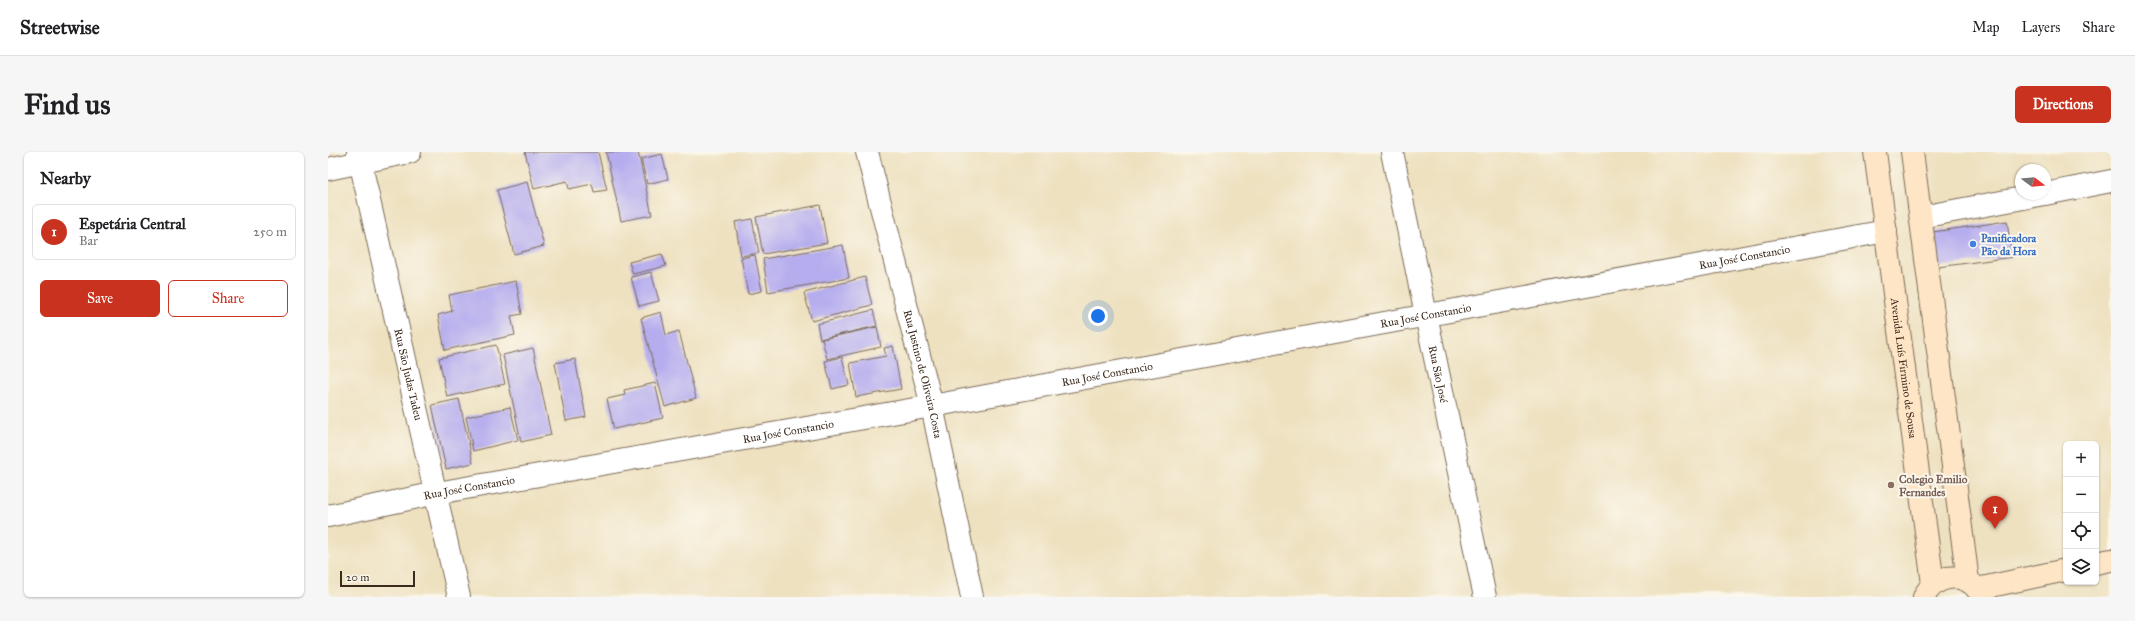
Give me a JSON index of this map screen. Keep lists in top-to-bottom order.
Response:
{
  "streets": {
    "main road": ["Avenida Luís Firmino de Sousa"],
    "street": [
      "Rua José Constancio",
      "Rua São Judas Tadeu",
      "Rua Justino de Oliveira Costa",
      "Rua São José"
    ]
  },
  "crossings": [
    ["Rua José Constancio", "Avenida Luís Firmino de Sousa"],
    ["Rua José Constancio", "Rua São Judas Tadeu"],
    ["Rua José Constancio", "Rua Justino de Oliveira Costa"],
    ["Rua José Constancio", "Rua São José"]
  ],
  "places": ["Panificadora Pão da Hora", "Colegio Emilio Fernandes"],
  "scale_bar": "20 m",
  "north": "right",
  "page": {
    "header": "Streetwise",
    "nav": ["Map", "Layers", "Share"],
    "buttons": [
      "Directions",
      ["Save", "Share"]
    ],
    "title": "Find us",
    "heading": "Nearby",
    "list": [
      {
        "mark": "1",
        "name": "Espetária Central",
        "note": "Bar",
        "value": "250 m"
      }
    ],
    "map_buttons": ["+", "−"],
    "pins": "1",
    "scale": "20 m"
  }
}
